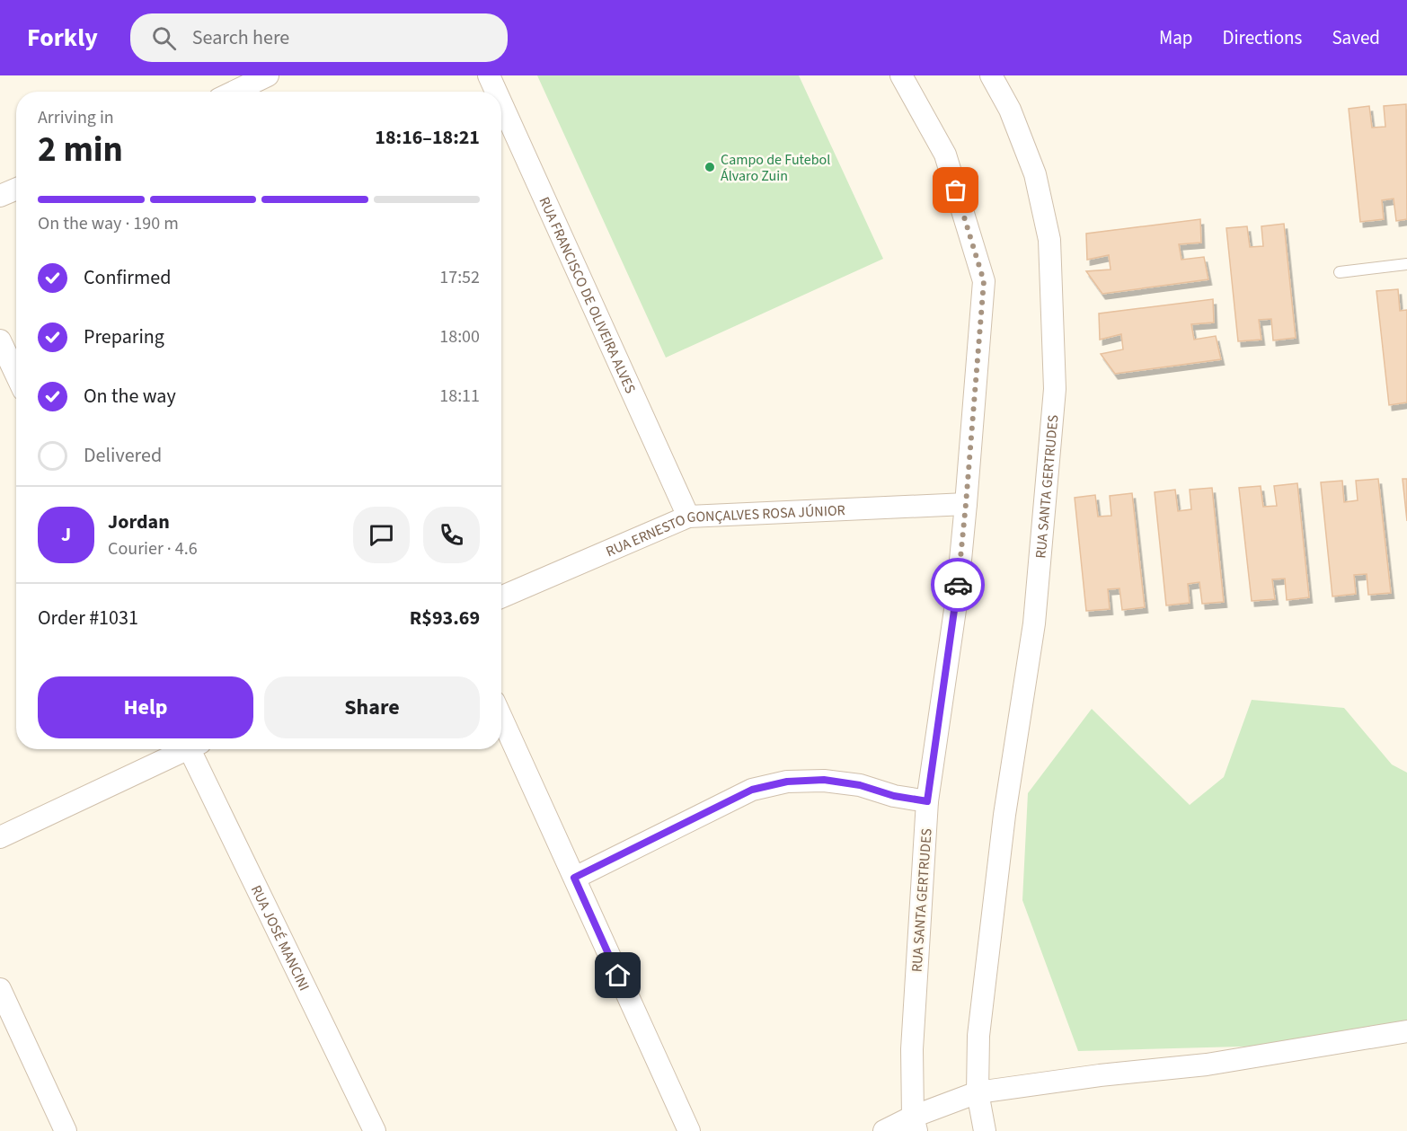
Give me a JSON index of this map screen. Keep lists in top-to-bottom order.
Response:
{
  "streets": {
    "street": [
      "RUA FRANCISCO DE OLIVEIRA ALVES",
      "RUA SANTA GERTRUDES",
      "RUA ERNESTO GONÇALVES ROSA JÚNIOR",
      "RUA JOSÉ MANCINI"
    ]
  },
  "crossings": [
    ["RUA FRANCISCO DE OLIVEIRA ALVES", "RUA ERNESTO GONÇALVES ROSA JÚNIOR"],
    ["RUA SANTA GERTRUDES", "RUA ERNESTO GONÇALVES ROSA JÚNIOR"]
  ],
  "places": ["Campo de Futebol Álvaro Zuin"],
  "page": {
    "header": "Forkly",
    "search": "Search here",
    "nav": ["Map", "Directions", "Saved"],
    "heading": ["2 min", "Arriving in", "18:16–18:21"],
    "panel": [
      "Jordan",
      "Courier · 4.6",
      "Order #1031",
      "R$93.69"
    ],
    "bar": "On the way · 190 m",
    "list": [
      ["Confirmed", "17:52"],
      ["Preparing", "18:00"],
      ["On the way", "18:11"],
      "Delivered"
    ],
    "round": "J",
    "buttons": ["Help", "Share"]
  }
}
